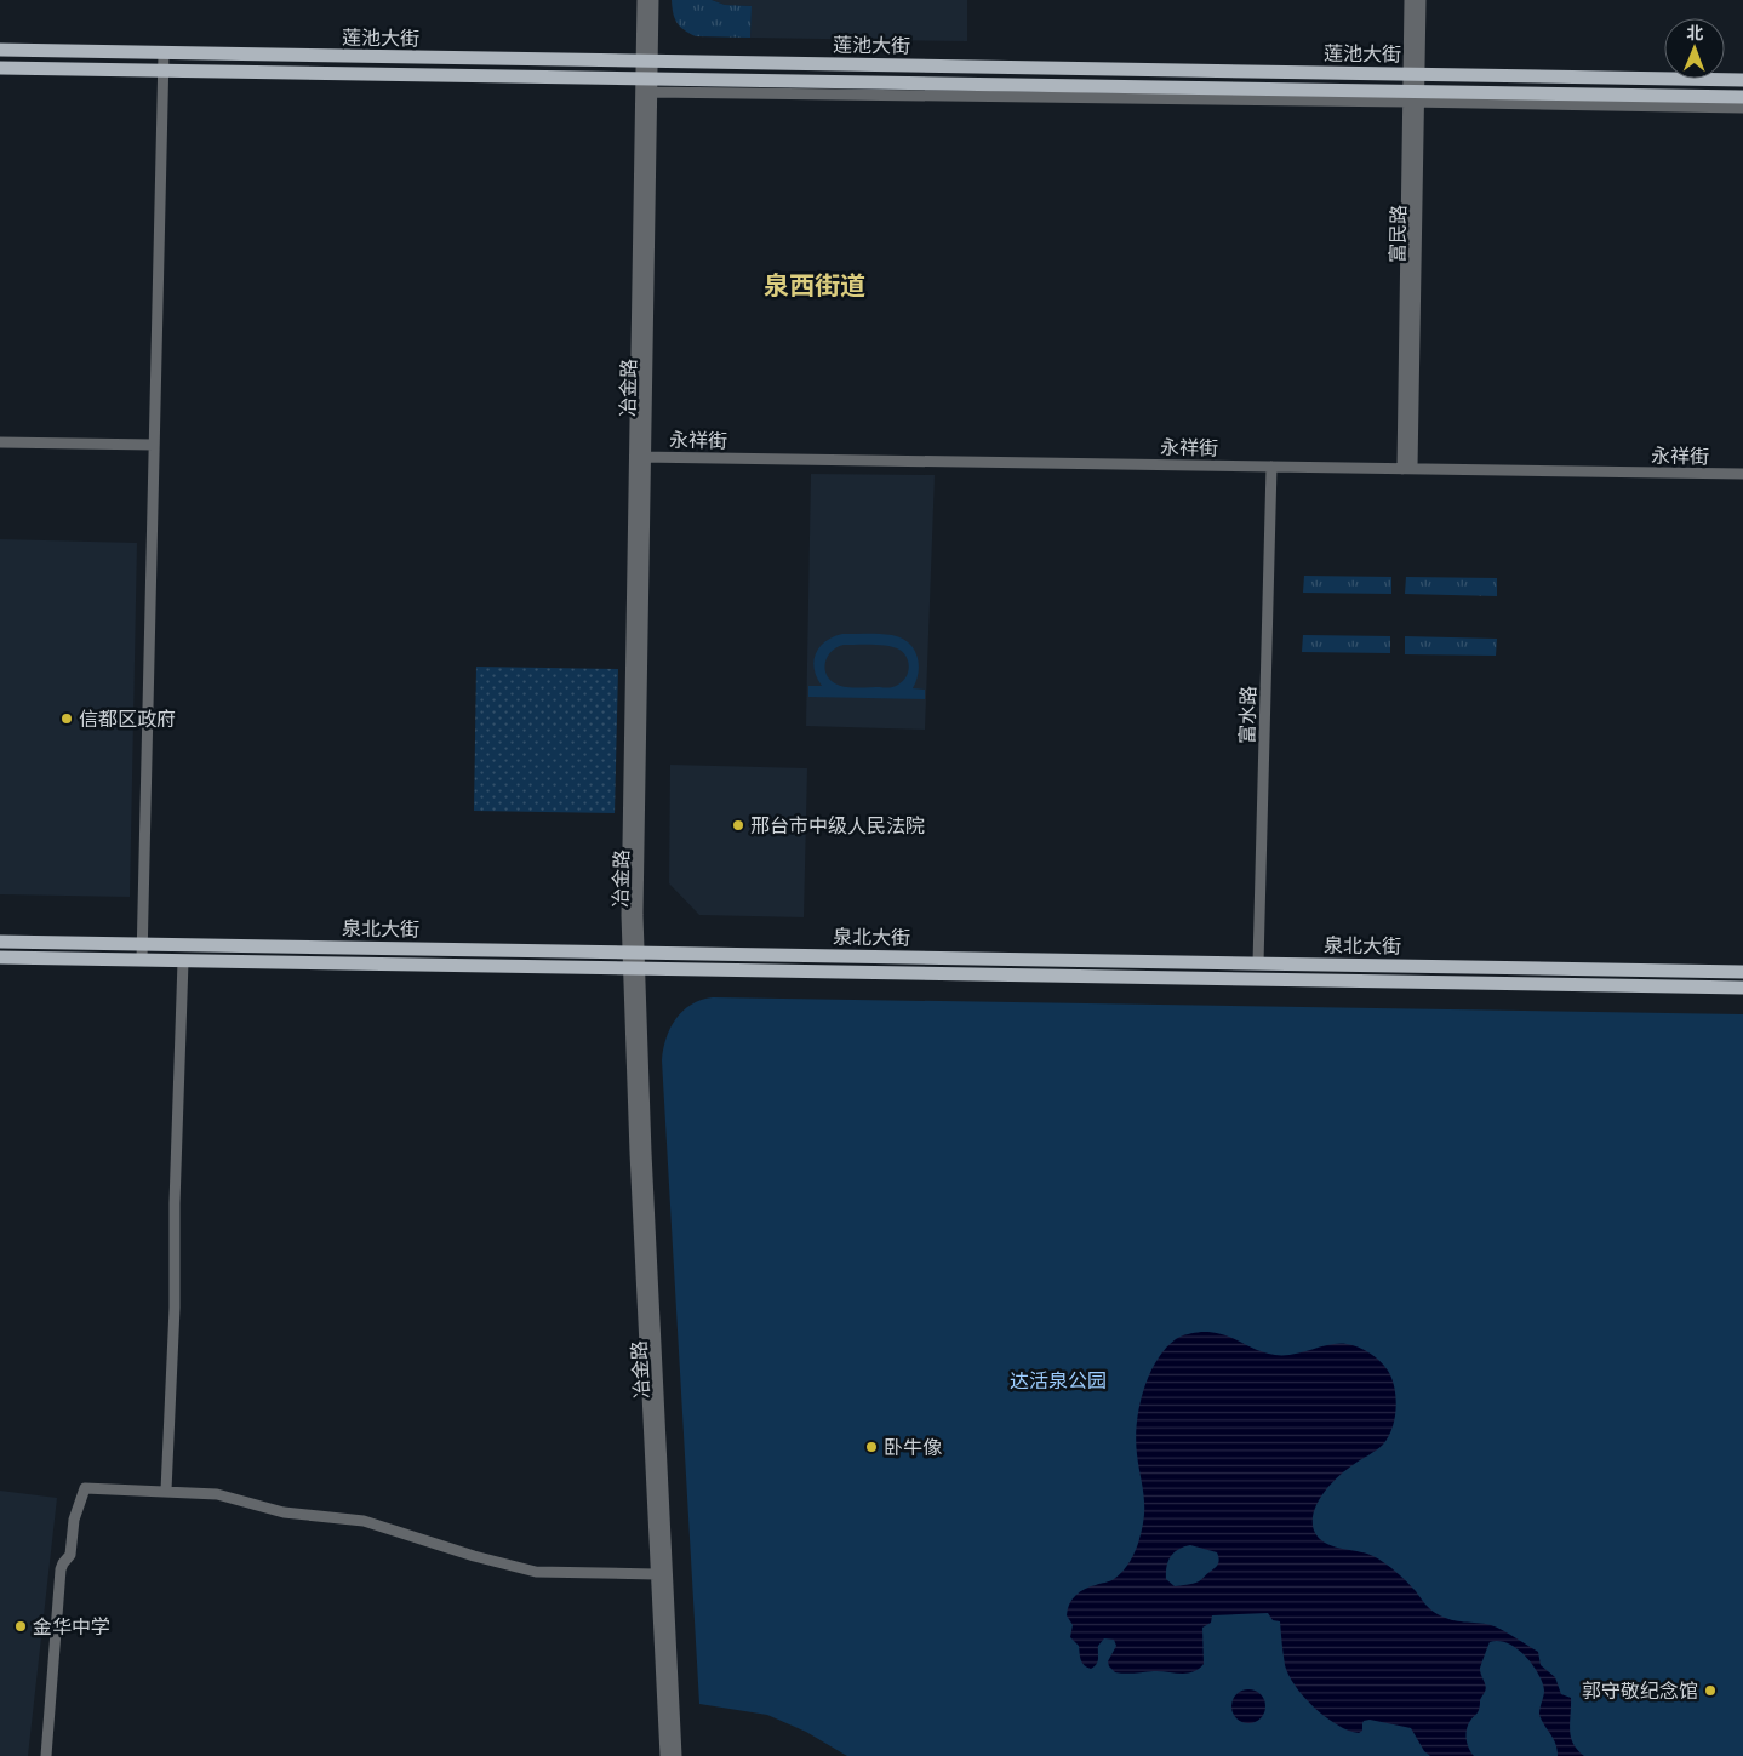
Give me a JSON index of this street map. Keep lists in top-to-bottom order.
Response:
{
  "streets": {
    "main road": ["莲池大街", "泉北大街"],
    "street": [
      "富民路",
      "冶金路",
      "永祥街",
      "富水路"
    ]
  },
  "crossings": [
    ["莲池大街", "富民路"],
    ["莲池大街", "冶金路"],
    ["富民路", "永祥街"],
    ["冶金路", "永祥街"],
    ["冶金路", "泉北大街"],
    ["永祥街", "富水路"],
    ["富水路", "泉北大街"]
  ],
  "districts": ["泉西街道"],
  "parks": ["达活泉公园"],
  "places": [
    "信都区政府",
    "邢台市中级人民法院",
    "卧牛像",
    "金华中学",
    "郭守敬纪念馆"
  ],
  "north": "top"
}
